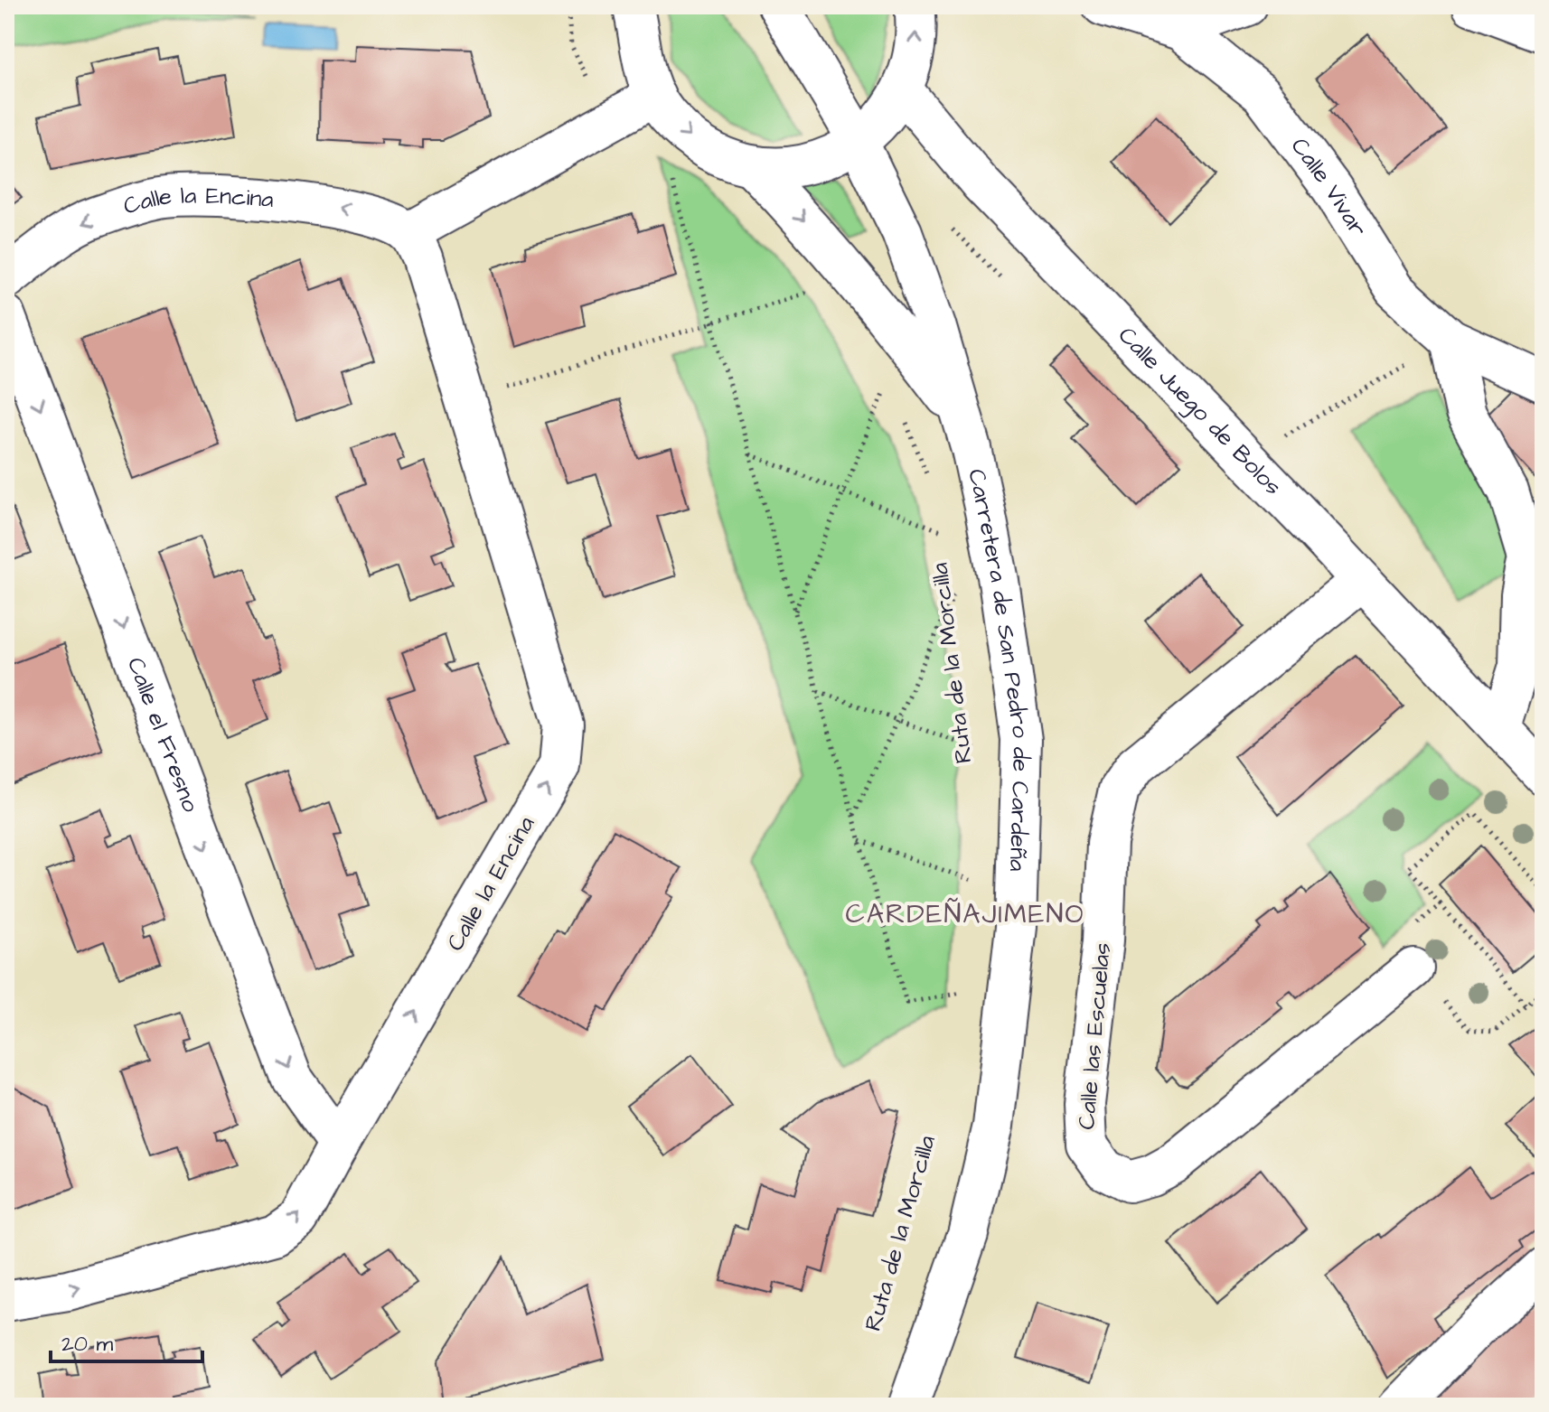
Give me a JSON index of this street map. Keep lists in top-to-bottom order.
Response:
{
  "streets": {
    "street": [
      "Calle Vivar",
      "Calle la Encina",
      "Calle Juego de Bolos",
      "Carretera de San Pedro de Cardeña",
      "Calle el Fresno",
      "Calle las Escuelas"
    ],
    "path": ["Ruta de la Morcilla"]
  },
  "crossings": [
    ["Calle la Encina", "Calle el Fresno"],
    ["Calle Juego de Bolos", "Calle las Escuelas"]
  ],
  "one_way": ["Calle el Fresno"],
  "districts": ["CARDEÑAJIMENO"],
  "scale_bar": "20 m"
}
